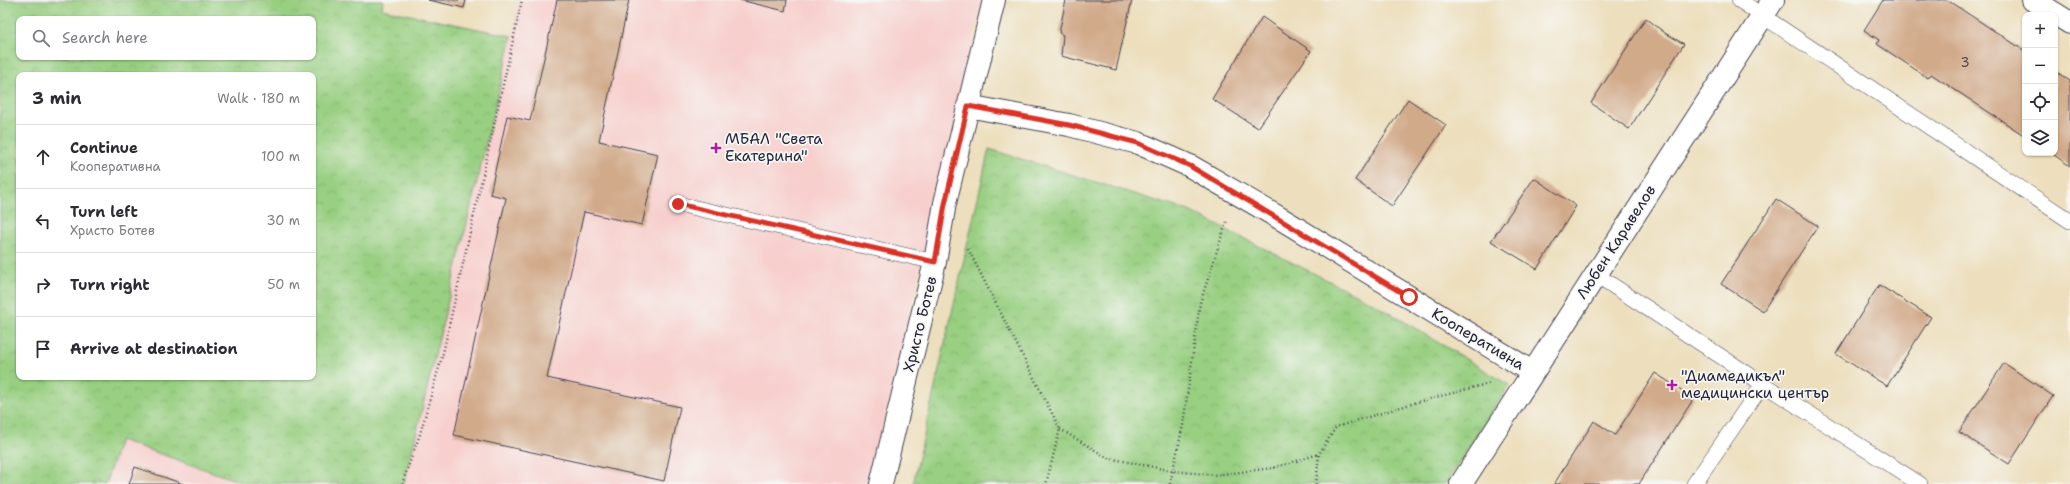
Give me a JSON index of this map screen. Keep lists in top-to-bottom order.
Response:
{
  "streets": {
    "street": ["Любен Каравелов", "Христо Ботев", "Кооперативна"]
  },
  "crossings": [
    ["Любен Каравелов", "Кооперативна"],
    ["Христо Ботев", "Кооперативна"]
  ],
  "places": {
    "health": ["МБАЛ \"Света Екатерина\"", "\"Диамедикъл\" медицински център"]
  },
  "house_numbers": ["3"],
  "page": {
    "map_buttons": ["+", "−"],
    "search": "Search here",
    "heading": ["3 min", "Walk · 180 m"],
    "list": [
      ["Continue", "Кооперативна", "100 m"],
      ["Turn left", "Христо Ботев", "30 m"],
      ["Turn right", "50 m"],
      "Arrive at destination"
    ]
  }
}
